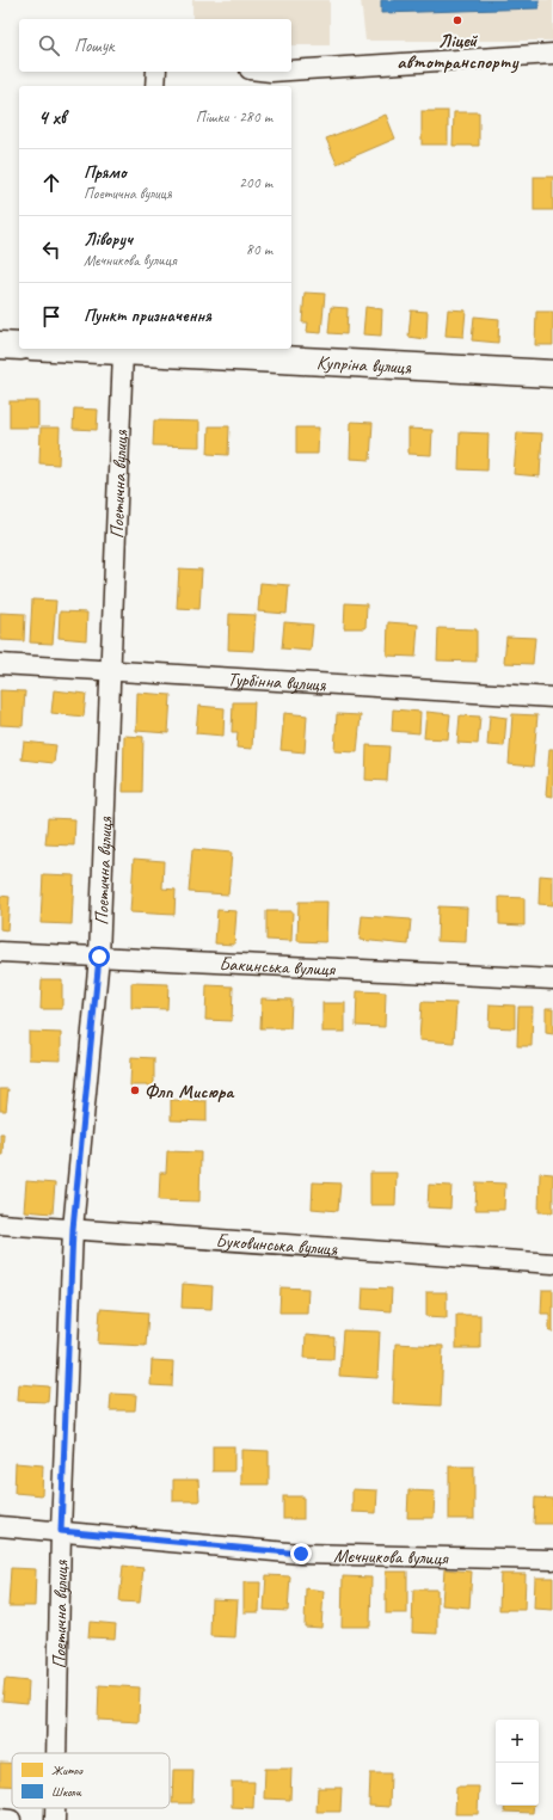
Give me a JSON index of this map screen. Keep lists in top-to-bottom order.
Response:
{
  "streets": {
    "main road": ["Купріна вулиця"],
    "street": [
      "Поетична вулиця",
      "Турбінна вулиця",
      "Бакинська вулиця",
      "Буковинська вулиця",
      "Мєчникова вулиця"
    ]
  },
  "crossings": [
    ["Купріна вулиця", "Поетична вулиця"],
    ["Поетична вулиця", "Турбінна вулиця"],
    ["Поетична вулиця", "Бакинська вулиця"],
    ["Поетична вулиця", "Буковинська вулиця"],
    ["Поетична вулиця", "Мєчникова вулиця"]
  ],
  "places": ["Ліцей автотранспорту", "Флп Мисюра"],
  "legend": ["Житло", "Школи"],
  "page": {
    "search": "Пошук",
    "heading": ["4 хв", "Пішки · 280 m"],
    "list": [
      ["Прямо", "Поетична вулиця", "200 m"],
      ["Ліворуч", "Мєчникова вулиця", "80 m"],
      "Пункт призначення"
    ],
    "map_buttons": ["+", "−"]
  }
}
